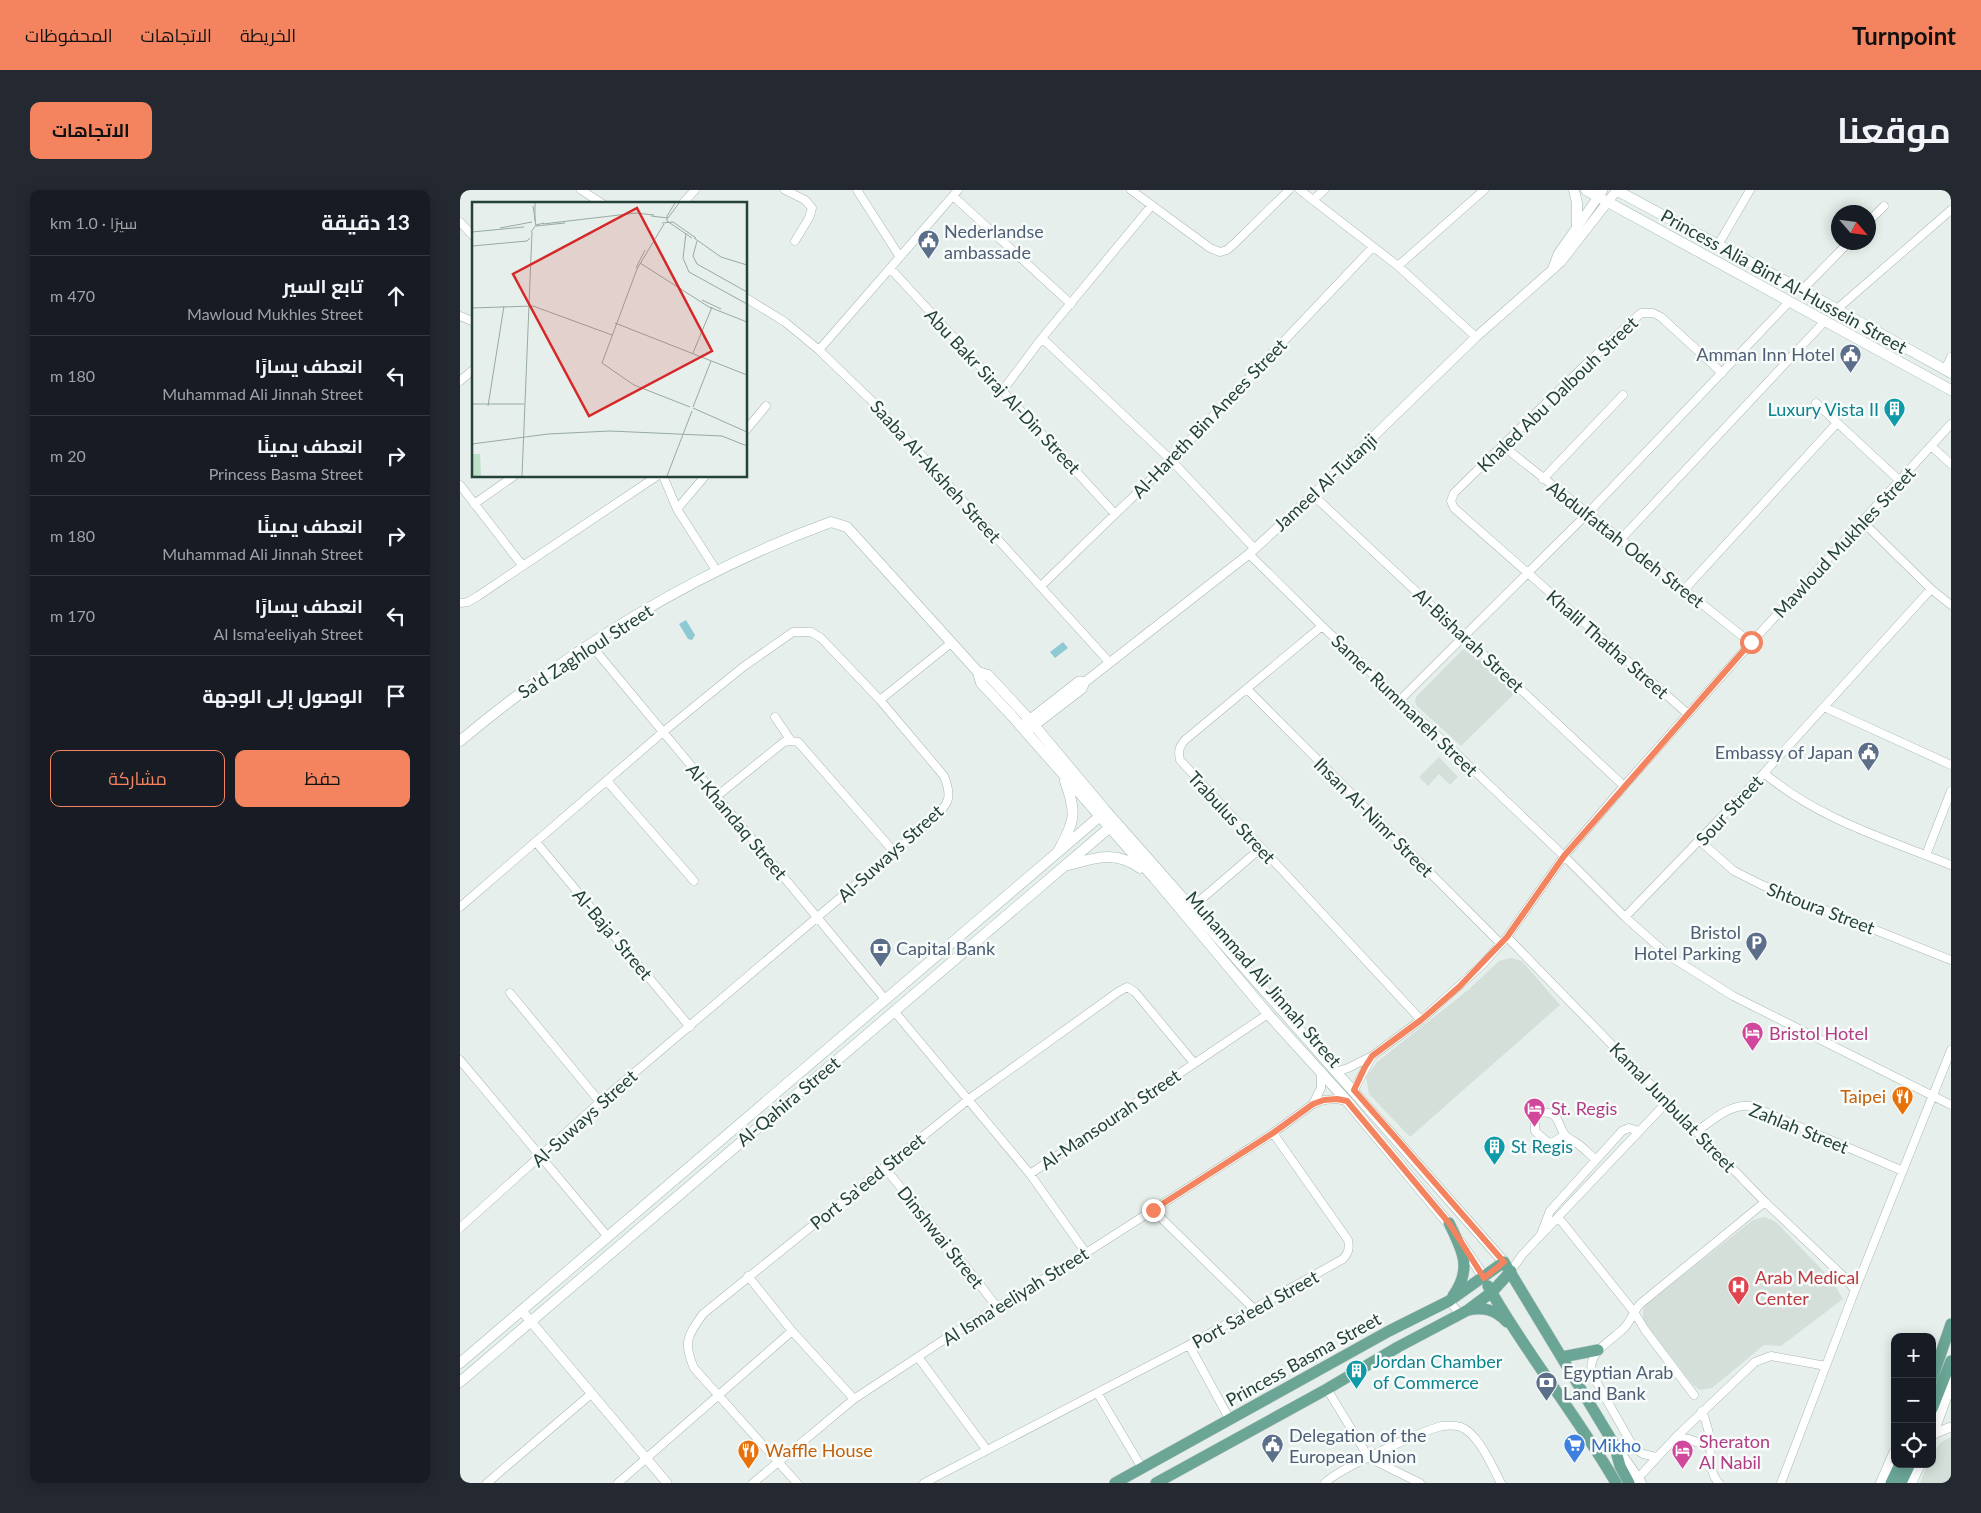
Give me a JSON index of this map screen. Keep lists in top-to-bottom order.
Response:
{
  "streets": {
    "main road": [
      "Princess Alia Bint Al-Hussein Street",
      "Sa'd Zaghloul Street",
      "Muhammad Ali Jinnah Street",
      "Al-Qahira Street",
      "Princess Basma Street"
    ],
    "street": [
      "Abu Bakr Siraj Al-Din Street",
      "Khaled Abu Dalbouh Street",
      "Al-Hareth Bin Anees Street",
      "Saaba Al-Aksheh Street",
      "Jameel Al-Tutanji",
      "Mawloud Mukhles Street",
      "Abdulfattah Odeh Street",
      "Al-Bisharah Street",
      "Khalil Thatha Street",
      "Samer Rummaneh Street",
      "Sour Street",
      "Trabulus Street",
      "Ihsan Al-Nimr Street",
      "Al-Khandaq Street",
      "Al-Suways Street",
      "Shtoura Street",
      "Al-Baja' Street",
      "Kamal Junbulat Street",
      "Al-Mansourah Street",
      "Zahlah Street",
      "Port Sa'eed Street",
      "Dinshwai Street",
      "Al Isma'eeliyah Street"
    ]
  },
  "crossings": [
    ["Princess Alia Bint Al-Hussein Street", "Jameel Al-Tutanji"],
    ["Abu Bakr Siraj Al-Din Street", "Al-Hareth Bin Anees Street"],
    ["Khaled Abu Dalbouh Street", "Abdulfattah Odeh Street"],
    ["Khaled Abu Dalbouh Street", "Khalil Thatha Street"],
    ["Al-Hareth Bin Anees Street", "Saaba Al-Aksheh Street"],
    ["Al-Hareth Bin Anees Street", "Samer Rummaneh Street"],
    ["Saaba Al-Aksheh Street", "Jameel Al-Tutanji"],
    ["Jameel Al-Tutanji", "Al-Bisharah Street"],
    ["Jameel Al-Tutanji", "Sa'd Zaghloul Street"],
    ["Jameel Al-Tutanji", "Samer Rummaneh Street"],
    ["Jameel Al-Tutanji", "Muhammad Ali Jinnah Street"],
    ["Mawloud Mukhles Street", "Abdulfattah Odeh Street"],
    ["Mawloud Mukhles Street", "Al-Bisharah Street"],
    ["Mawloud Mukhles Street", "Khalil Thatha Street"],
    ["Mawloud Mukhles Street", "Samer Rummaneh Street"],
    ["Mawloud Mukhles Street", "Trabulus Street"],
    ["Mawloud Mukhles Street", "Ihsan Al-Nimr Street"],
    ["Mawloud Mukhles Street", "Muhammad Ali Jinnah Street"],
    ["Mawloud Mukhles Street", "Kamal Junbulat Street"],
    ["Sa'd Zaghloul Street", "Al-Khandaq Street"],
    ["Sa'd Zaghloul Street", "Muhammad Ali Jinnah Street"],
    ["Samer Rummaneh Street", "Sour Street"],
    ["Samer Rummaneh Street", "Trabulus Street"],
    ["Sour Street", "Shtoura Street"],
    ["Trabulus Street", "Ihsan Al-Nimr Street"],
    ["Al-Khandaq Street", "Al-Suways Street"],
    ["Al-Khandaq Street", "Al-Qahira Street"],
    ["Al-Suways Street", "Al-Baja' Street"],
    ["Muhammad Ali Jinnah Street", "Al-Qahira Street"],
    ["Muhammad Ali Jinnah Street", "Al-Mansourah Street"],
    ["Muhammad Ali Jinnah Street", "Al Isma'eeliyah Street"],
    ["Muhammad Ali Jinnah Street", "Princess Basma Street"],
    ["Al-Qahira Street", "Al-Mansourah Street"],
    ["Kamal Junbulat Street", "Zahlah Street"],
    ["Al-Mansourah Street", "Port Sa'eed Street"],
    ["Port Sa'eed Street", "Dinshwai Street"],
    ["Port Sa'eed Street", "Al Isma'eeliyah Street"],
    ["Dinshwai Street", "Al Isma'eeliyah Street"]
  ],
  "places": {
    "public building": [
      "Nederlandse ambassade",
      "Amman Inn Hotel",
      "Embassy of Japan",
      "Delegation of the European Union"
    ],
    "building": ["Luxury Vista II", "St Regis", "Jordan Chamber of Commerce"],
    "parking": ["Bristol Hotel Parking"],
    "bank": ["Capital Bank", "Egyptian Arab Land Bank"],
    "hotel": ["Bristol Hotel", "St. Regis", "Sheraton Al Nabil"],
    "restaurant": ["Taipei", "Waffle House"],
    "hospital": ["Arab Medical Center"],
    "supermarket": ["Mikho"]
  },
  "north": "bottom right",
  "page": {
    "header": "Turnpoint",
    "nav": ["الخريطة", "الاتجاهات", "المحفوظات"],
    "title": "موقعنا",
    "buttons": [
      "الاتجاهات",
      ["حفظ", "مشاركة"]
    ],
    "heading": ["13 دقيقة", "سيرًا · 1.0 km"],
    "list": [
      ["تابع السير", "Mawloud Mukhles Street", "470 m"],
      ["انعطف يسارًا", "Muhammad Ali Jinnah Street", "180 m"],
      ["انعطف يمينًا", "Princess Basma Street", "20 m"],
      ["انعطف يمينًا", "Muhammad Ali Jinnah Street", "180 m"],
      ["انعطف يسارًا", "Al Isma'eeliyah Street", "170 m"],
      "الوصول إلى الوجهة"
    ],
    "map_buttons": ["+", "−"]
  }
}
